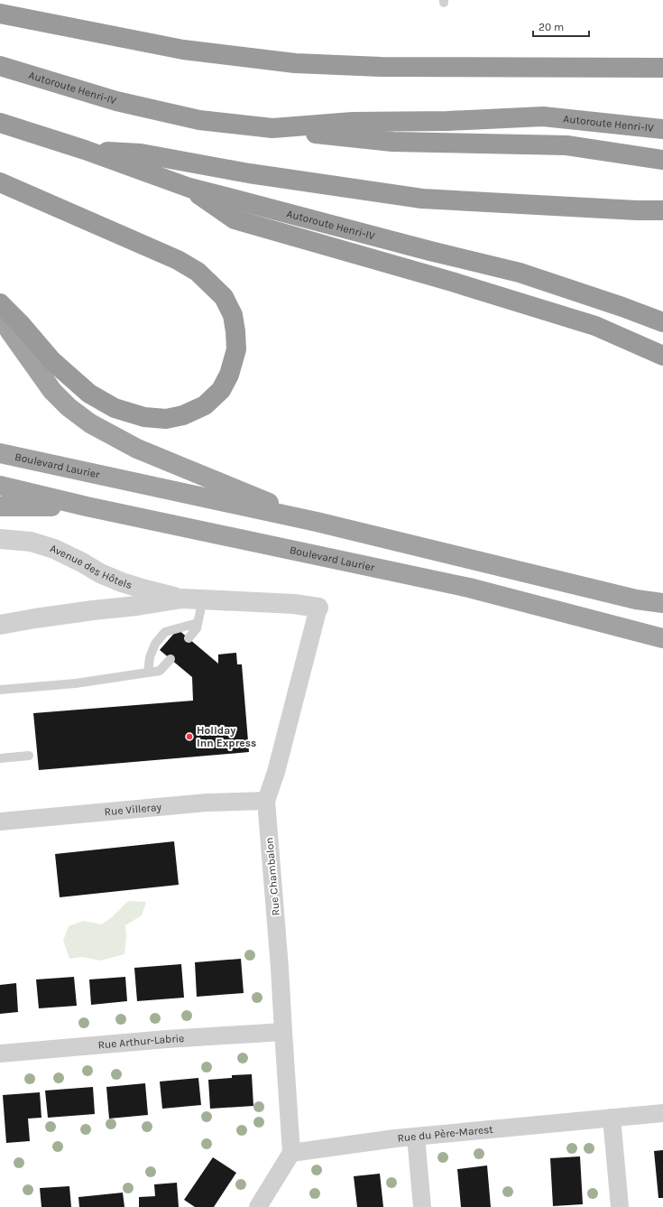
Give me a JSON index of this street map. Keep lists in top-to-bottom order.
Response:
{
  "streets": {
    "highway": ["Autoroute Henri-IV", "Boulevard Laurier"],
    "street": [
      "Avenue des Hôtels",
      "Rue Villeray",
      "Rue Chambalon",
      "Rue Arthur-Labrie",
      "Rue du Père-Marest"
    ]
  },
  "crossings": [
    ["Avenue des Hôtels", "Rue Chambalon"],
    ["Rue Villeray", "Rue Chambalon"],
    ["Rue Chambalon", "Rue Arthur-Labrie"],
    ["Rue Chambalon", "Rue du Père-Marest"]
  ],
  "places": ["Holiday Inn Express"],
  "scale_bar": "20 m"
}
